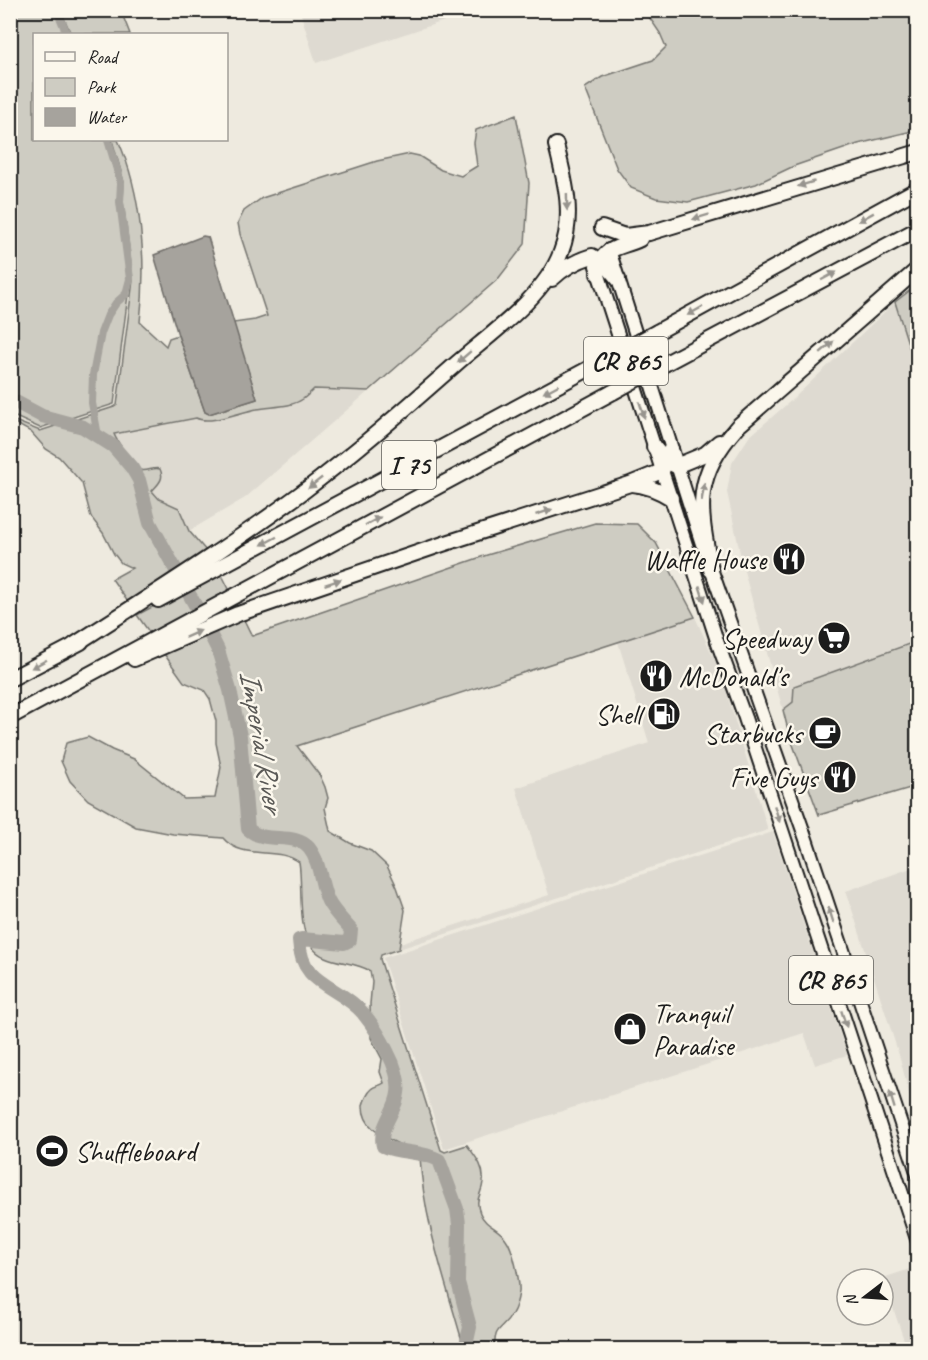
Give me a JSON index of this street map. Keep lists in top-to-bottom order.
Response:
{
  "streets": {
    "highway": ["I 75"],
    "main road": ["CR 865"]
  },
  "water": ["Imperial River"],
  "places": {
    "restaurant": ["Waffle House", "McDonald's", "Five Guys"],
    "supermarket": ["Speedway"],
    "fuel station": ["Shell"],
    "cafe": ["Starbucks"],
    "shop": ["Tranquil Paradise"],
    "sports": ["Shuffleboard"]
  },
  "legend": ["Road", "Park", "Water"],
  "north": "left"
}
